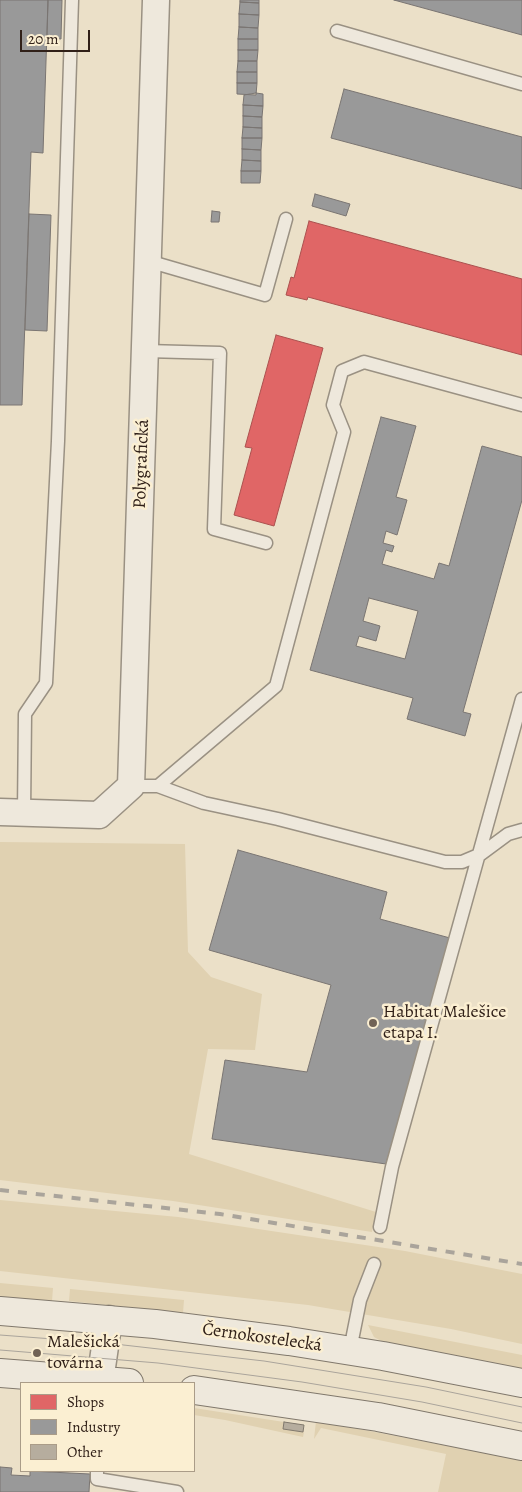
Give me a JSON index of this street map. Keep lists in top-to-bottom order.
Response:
{
  "streets": {
    "main road": ["Černokostelecká"],
    "street": ["Polygrafická"]
  },
  "places": ["Habitat Malešice etapa I.", "Malešická továrna"],
  "legend": ["Shops", "Industry", "Other"],
  "scale_bar": "20 m"
}
